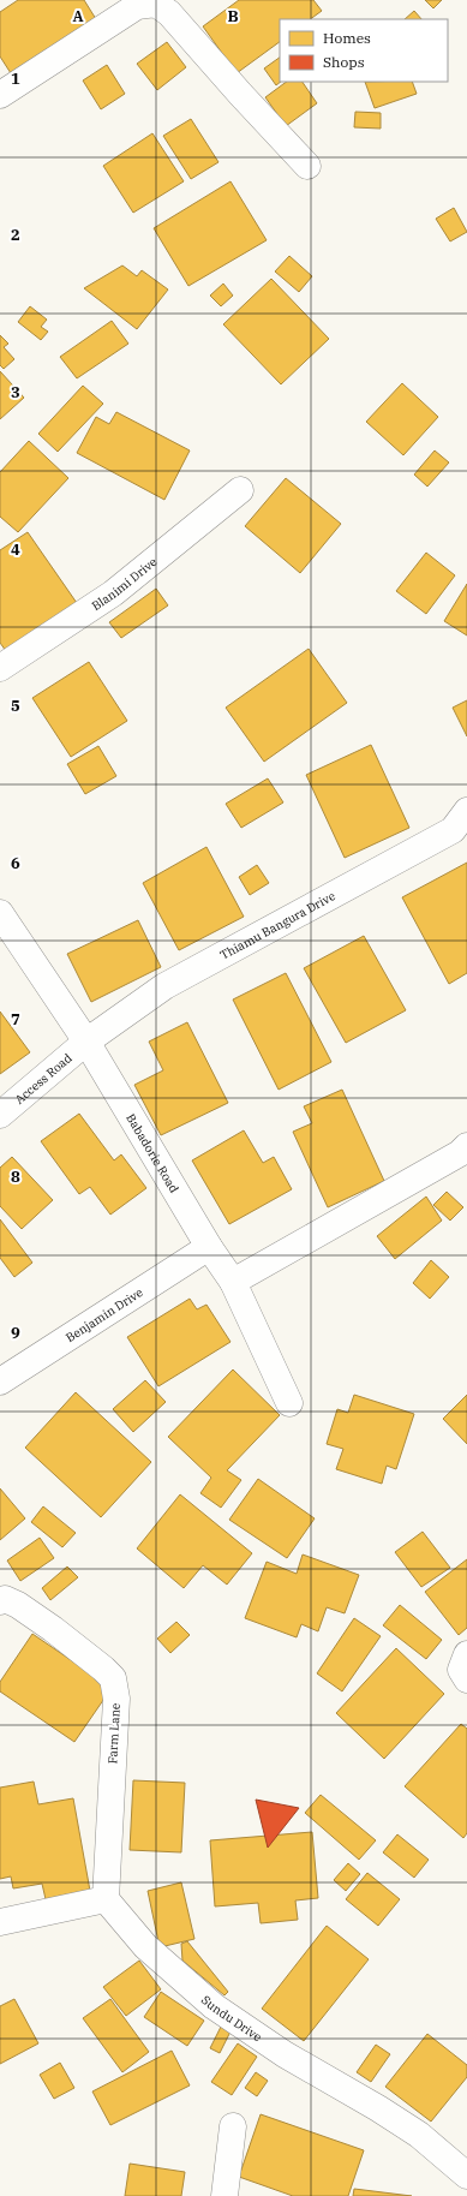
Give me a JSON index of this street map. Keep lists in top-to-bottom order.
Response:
{
  "streets": {
    "street": [
      "Blanimi Drive",
      "Thiamu Bangura Drive",
      "Access Road",
      "Babadorie Road",
      "Benjamin Drive",
      "Farm Lane",
      "Sundu Drive"
    ]
  },
  "crossings": [
    ["Thiamu Bangura Drive", "Access Road"],
    ["Thiamu Bangura Drive", "Babadorie Road"],
    ["Access Road", "Babadorie Road"],
    ["Babadorie Road", "Benjamin Drive"],
    ["Farm Lane", "Sundu Drive"]
  ],
  "legend": ["Homes", "Shops"],
  "grid": {
    "columns": ["A", "B"],
    "rows": [
      "1",
      "2",
      "3",
      "4",
      "5",
      "6",
      "7",
      "8",
      "9"
    ]
  }
}
